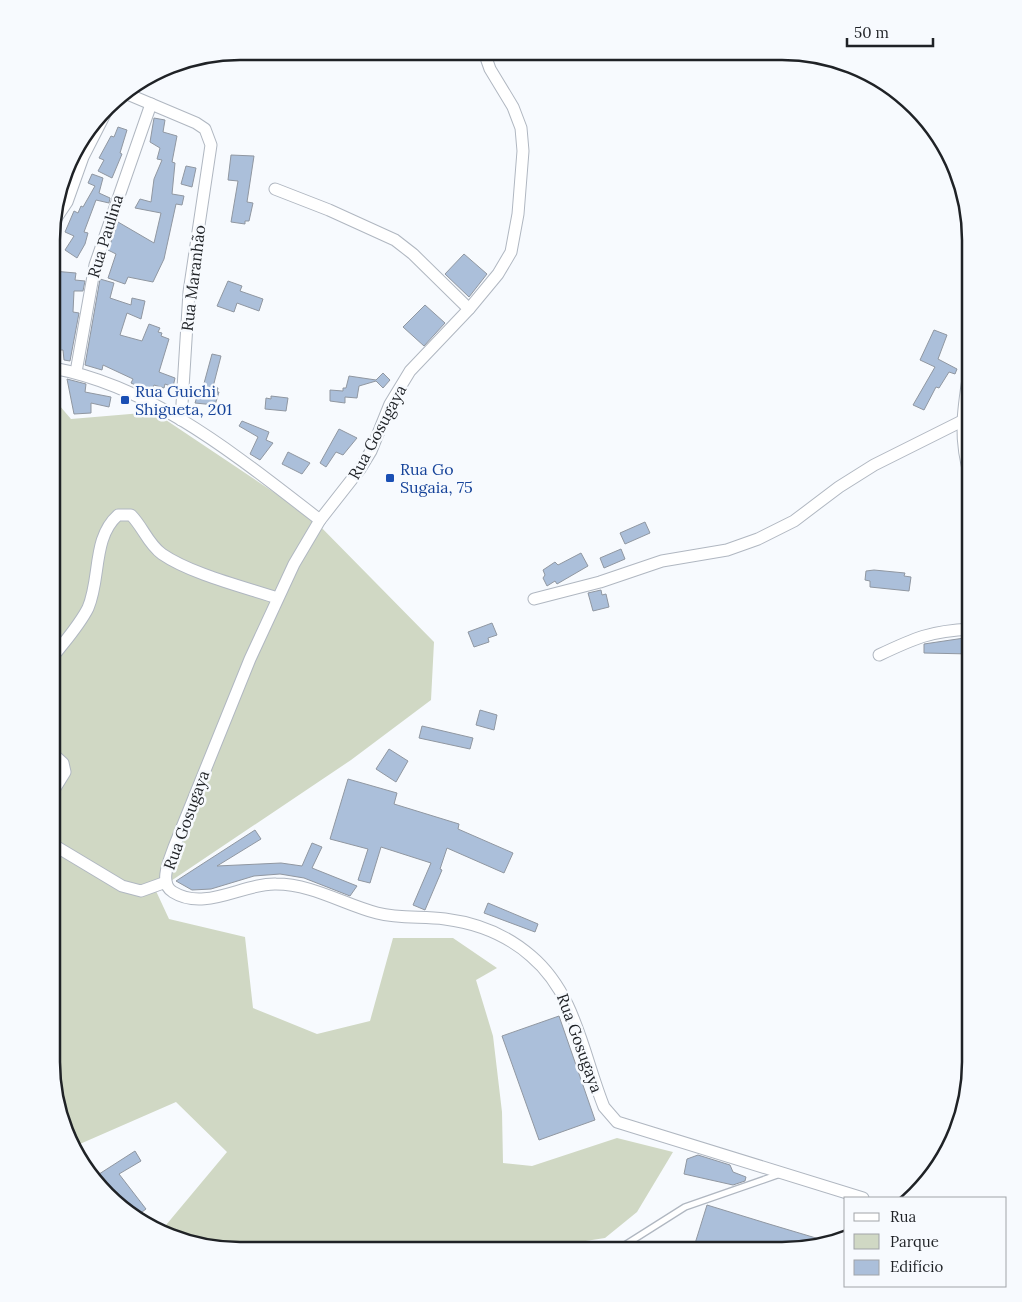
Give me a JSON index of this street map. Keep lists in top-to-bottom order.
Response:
{
  "streets": {
    "street": ["Rua Paulina", "Rua Maranhão", "Rua Gosugaya"]
  },
  "crossings": [
    ["Rua Paulina", "Rua Maranhão"]
  ],
  "places": {
    "transit": ["Rua Guichi Shigueta, 201", "Rua Go Sugaia, 75"]
  },
  "legend": ["Rua", "Parque", "Edifício"],
  "scale_bar": "50 m"
}
